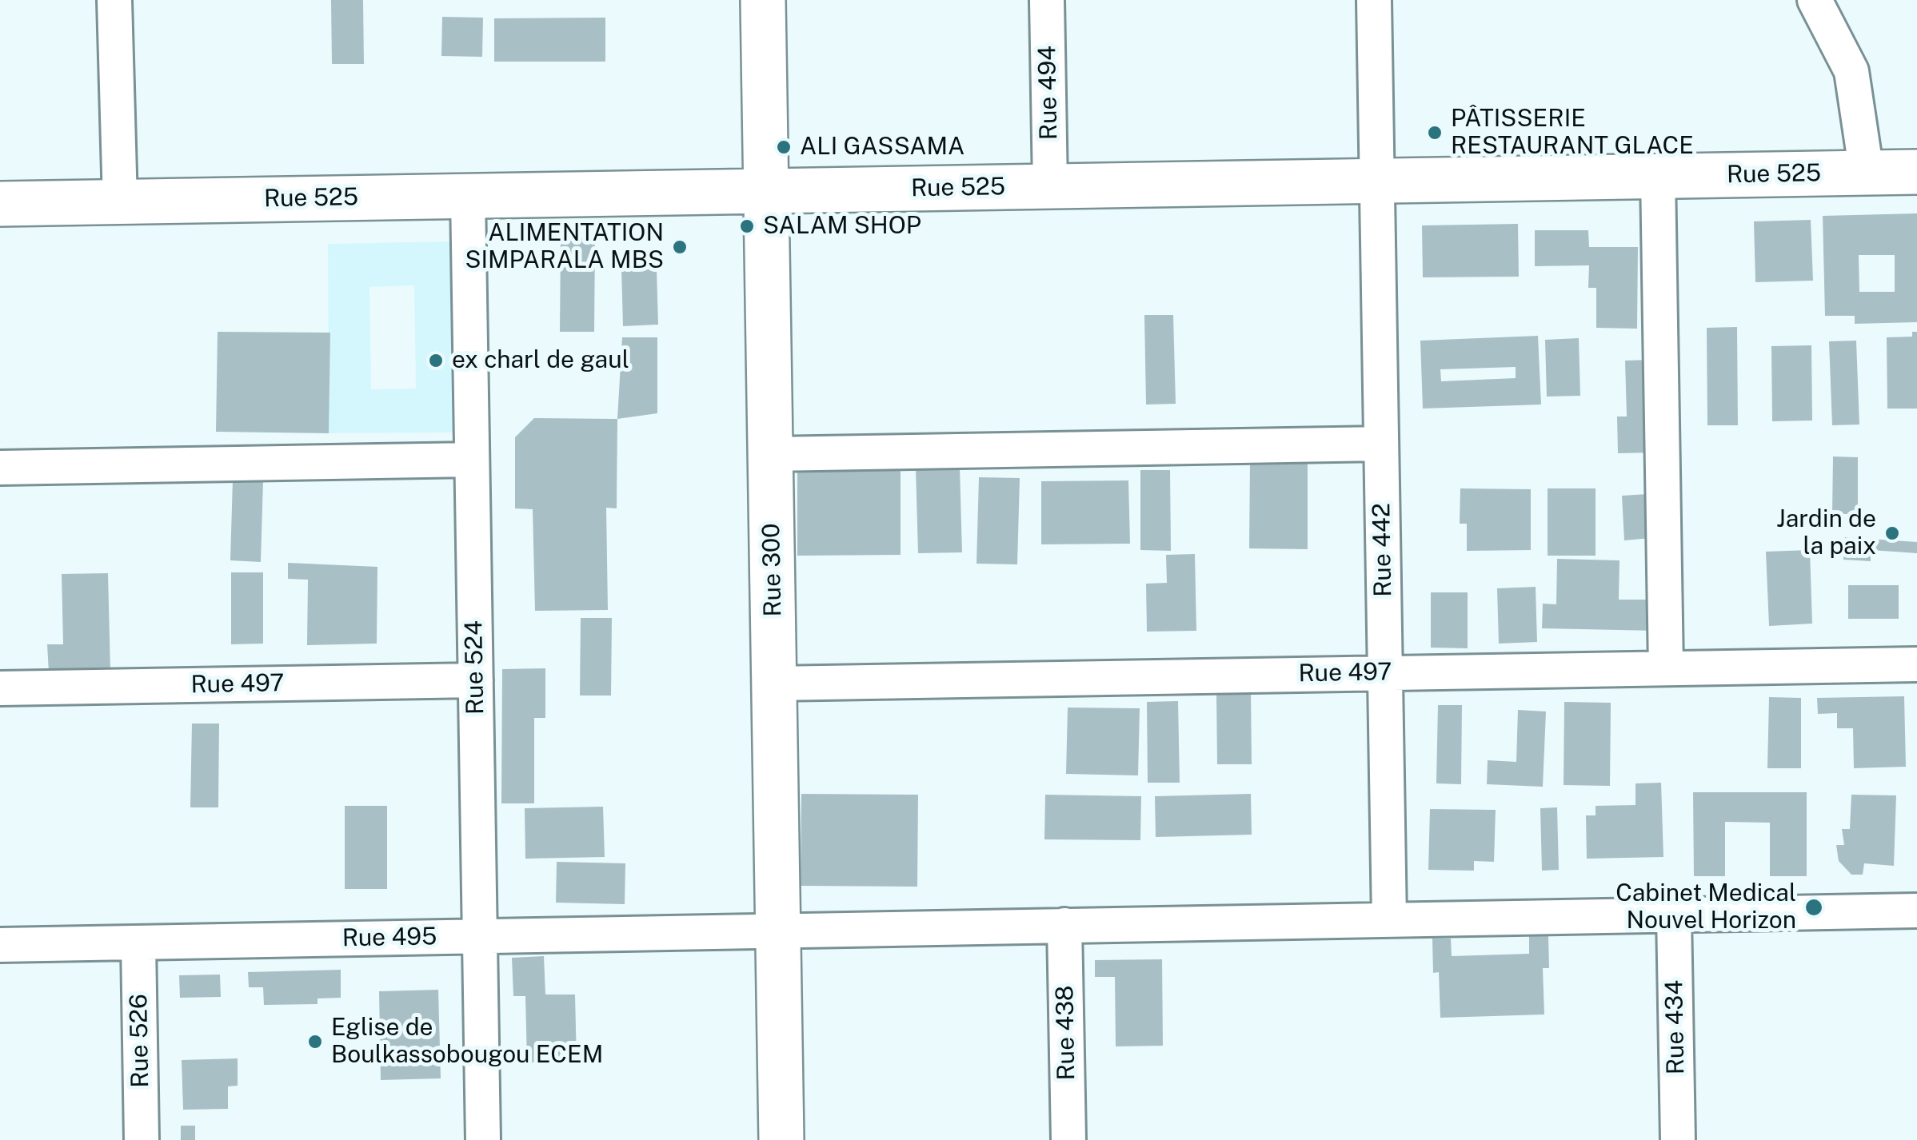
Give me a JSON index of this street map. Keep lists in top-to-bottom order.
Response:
{
  "streets": {
    "street": [
      "Rue 494",
      "Rue 525",
      "Rue 442",
      "Rue 300",
      "Rue 524",
      "Rue 497",
      "Rue 495",
      "Rue 434",
      "Rue 438",
      "Rue 526"
    ]
  },
  "crossings": [
    ["Rue 494", "Rue 525"],
    ["Rue 525", "Rue 442"],
    ["Rue 525", "Rue 300"],
    ["Rue 525", "Rue 524"],
    ["Rue 442", "Rue 497"],
    ["Rue 442", "Rue 495"],
    ["Rue 300", "Rue 497"],
    ["Rue 300", "Rue 495"],
    ["Rue 524", "Rue 497"],
    ["Rue 524", "Rue 495"],
    ["Rue 495", "Rue 434"],
    ["Rue 495", "Rue 438"],
    ["Rue 495", "Rue 526"]
  ],
  "places": [
    "PÂTISSERIE RESTAURANT GLACE",
    "ALI GASSAMA",
    "SALAM SHOP",
    "ALIMENTATION SIMPARALA MBS",
    "ex charl de gaul",
    "Jardin de la paix",
    "Cabinet Medical Nouvel Horizon",
    "Eglise de Boulkassobougou ECEM"
  ]
}
